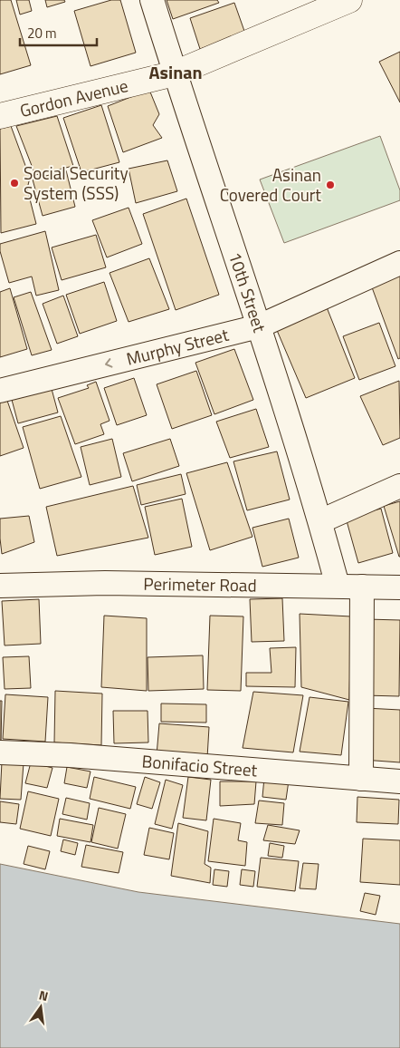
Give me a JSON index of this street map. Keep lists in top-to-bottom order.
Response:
{
  "streets": {
    "main road": ["Gordon Avenue"],
    "street": [
      "10th Street",
      "Murphy Street",
      "Perimeter Road",
      "Bonifacio Street"
    ]
  },
  "crossings": [
    ["Gordon Avenue", "10th Street"],
    ["10th Street", "Murphy Street"],
    ["10th Street", "Perimeter Road"]
  ],
  "one_way": ["Murphy Street"],
  "districts": ["Asinan"],
  "places": ["Social Security System (SSS)", "Asinan Covered Court"],
  "scale_bar": "20 m",
  "north": "top"
}
